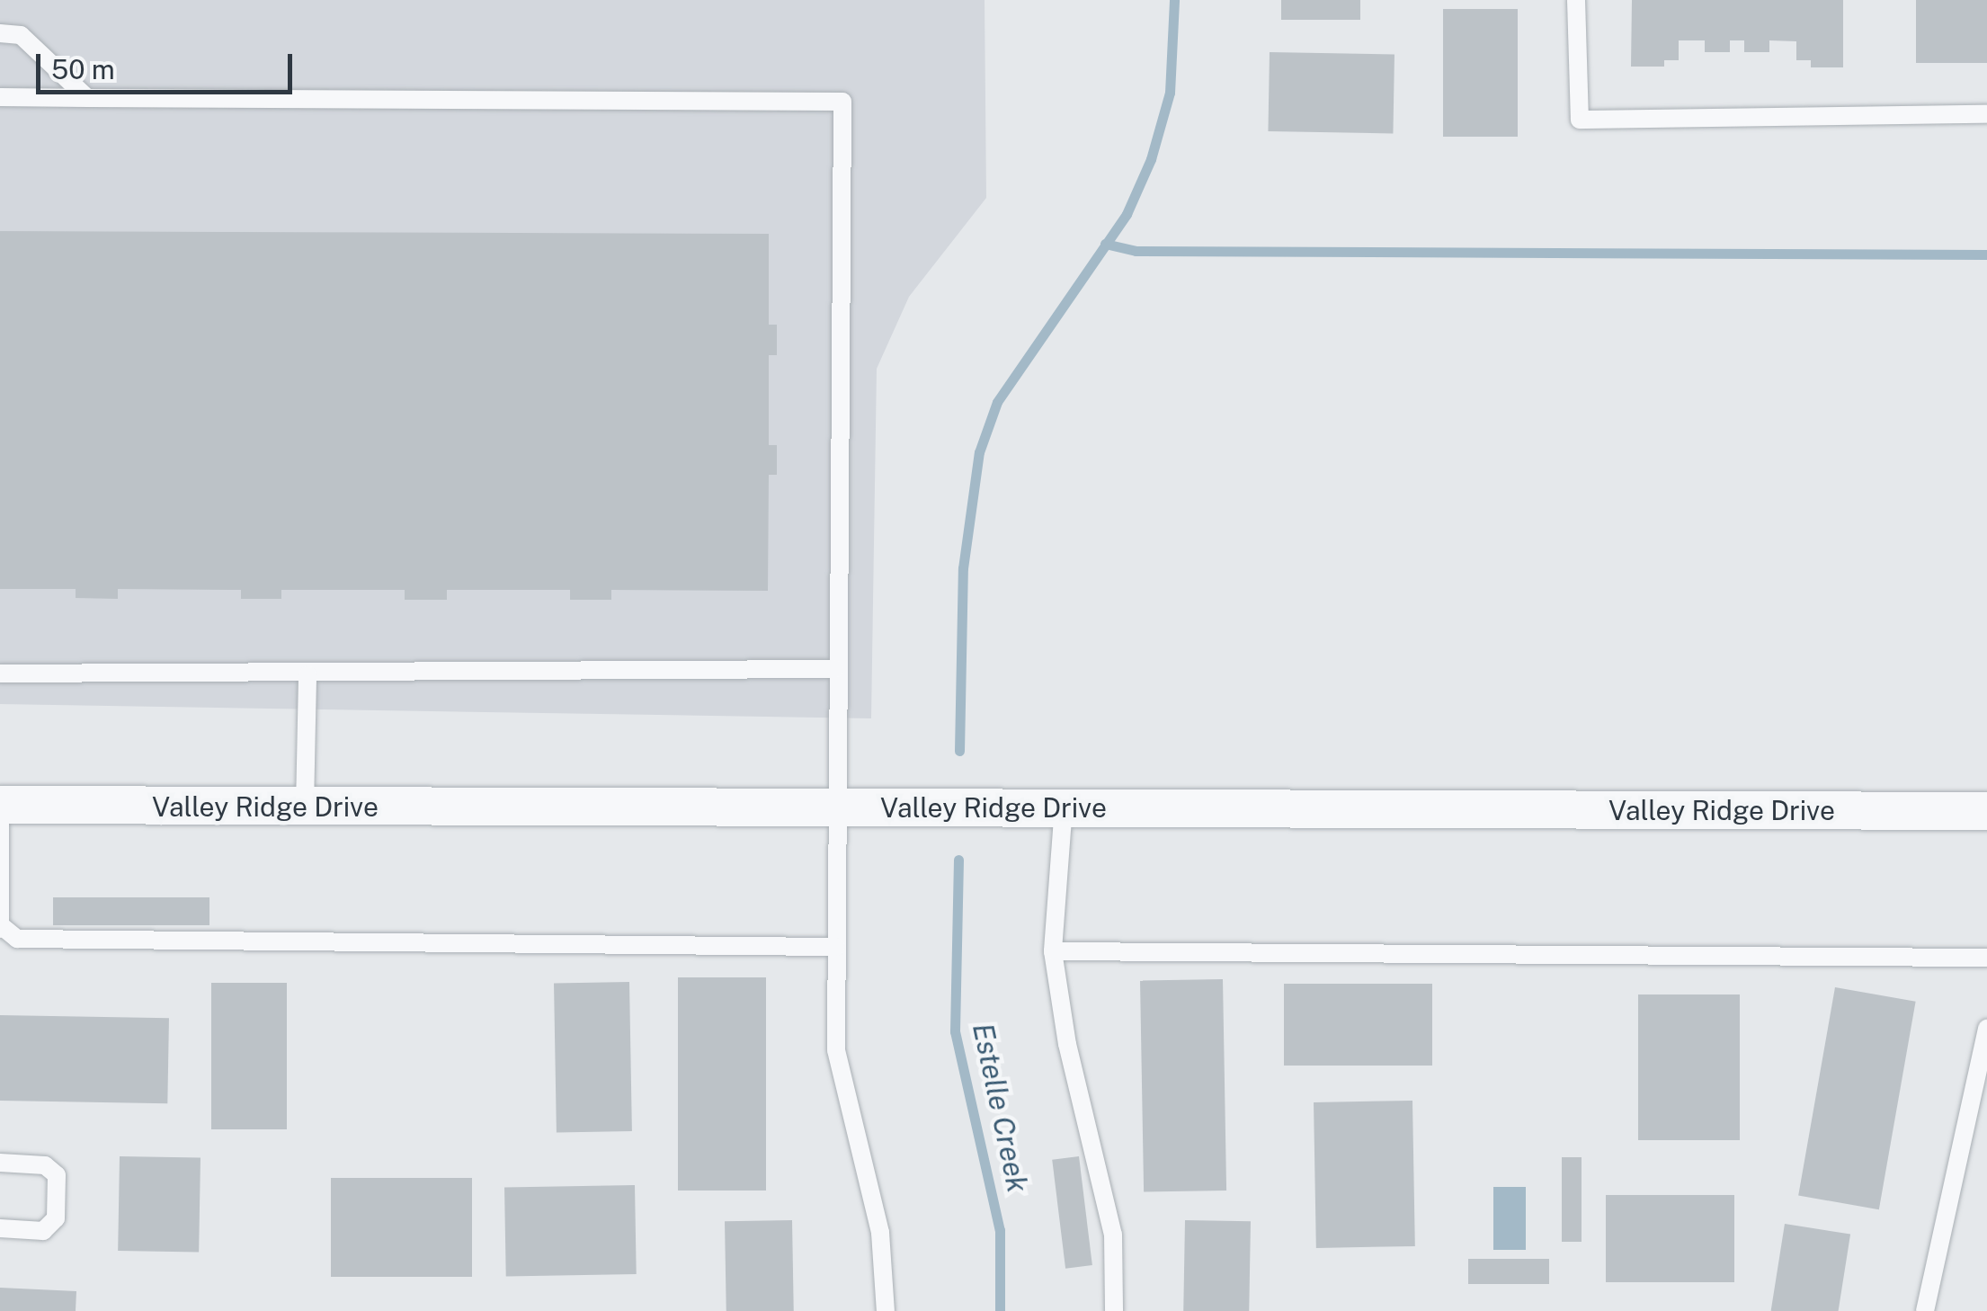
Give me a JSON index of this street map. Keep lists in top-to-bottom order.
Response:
{
  "streets": {
    "street": ["Valley Ridge Drive"]
  },
  "water": ["Estelle Creek"],
  "scale_bar": "50 m"
}
